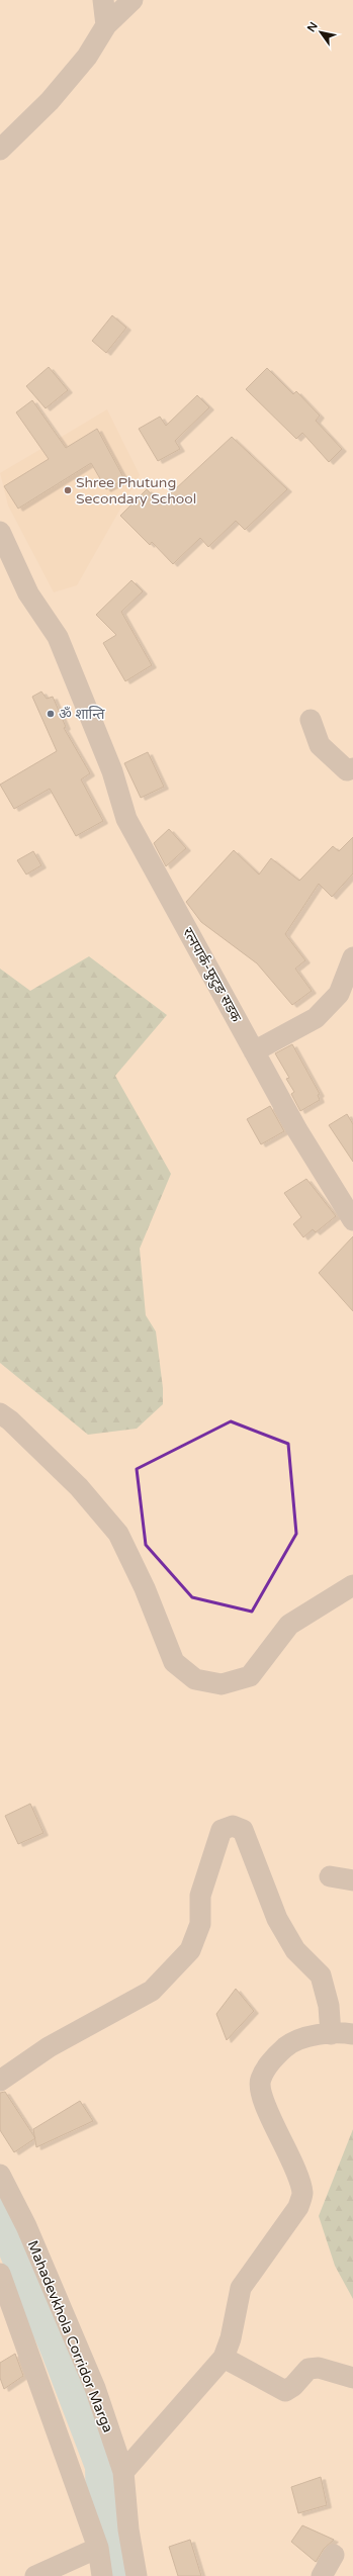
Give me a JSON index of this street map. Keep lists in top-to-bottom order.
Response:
{
  "streets": {
    "street": ["रत्नपार्क-फुटुङ सडक", "Mahadevkhola Corridor Marga"]
  },
  "places": ["Shree Phutung Secondary School", "ॐ शान्ति"],
  "north": "top left"
}
